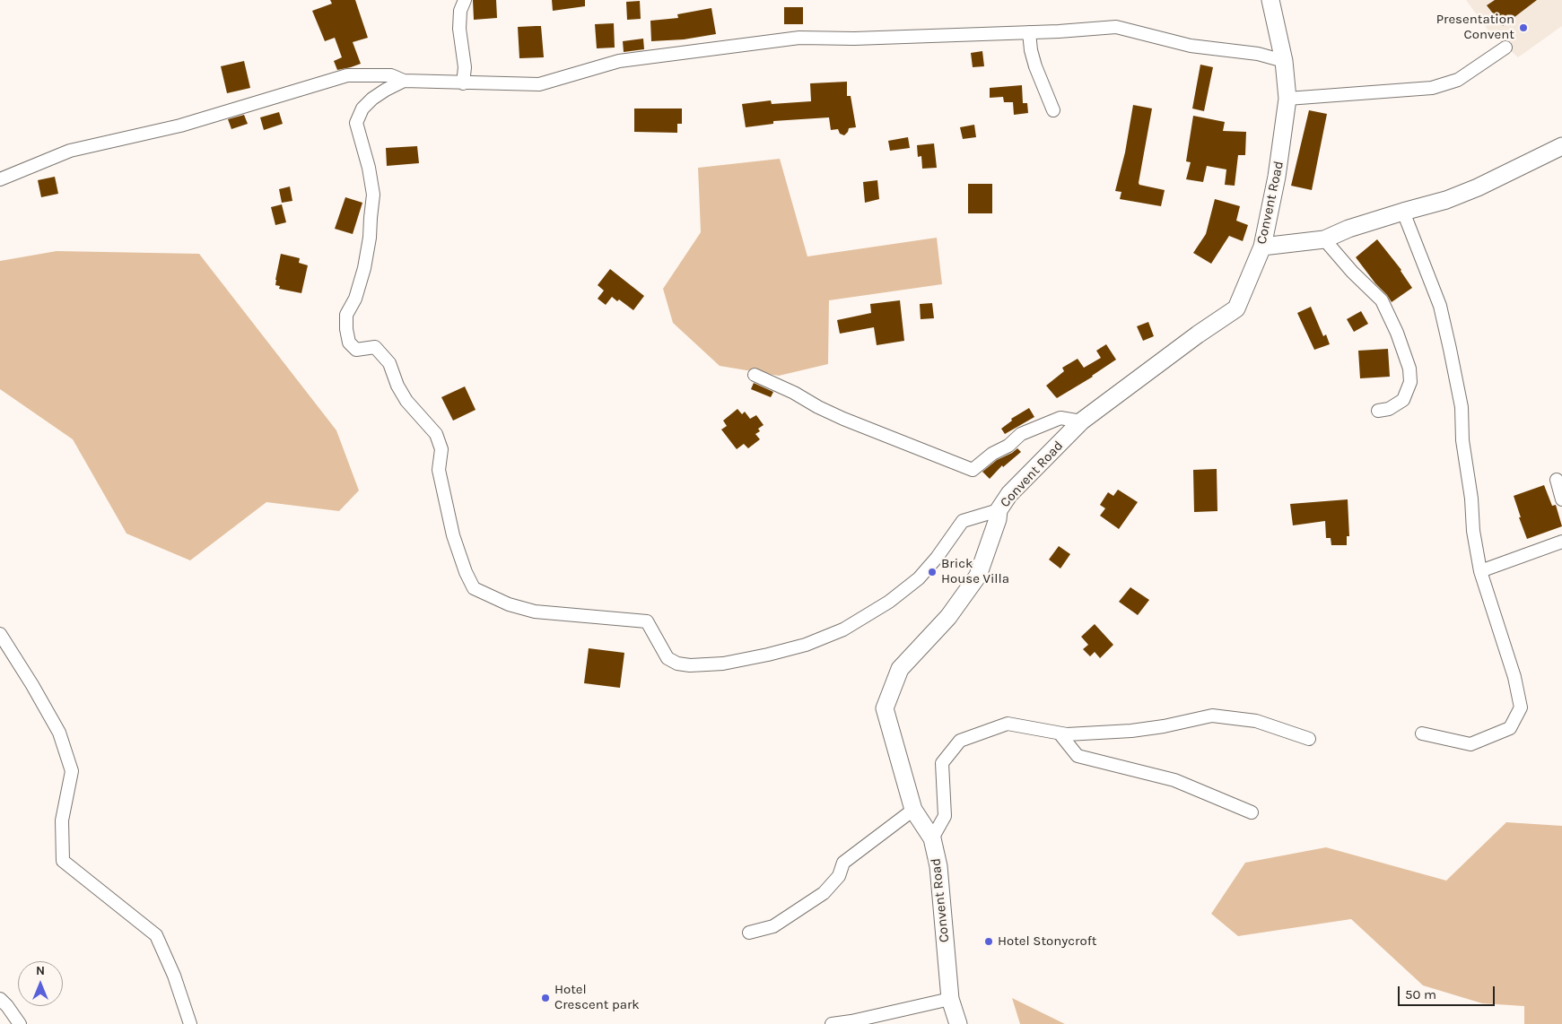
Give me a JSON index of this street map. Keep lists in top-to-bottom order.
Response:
{
  "streets": {
    "main road": ["Convent Road"]
  },
  "places": [
    "Presentation Convent",
    "Brick House Villa",
    "Hotel Stonycroft",
    "Hotel Crescent park"
  ],
  "scale_bar": "50 m",
  "north": "top"
}
